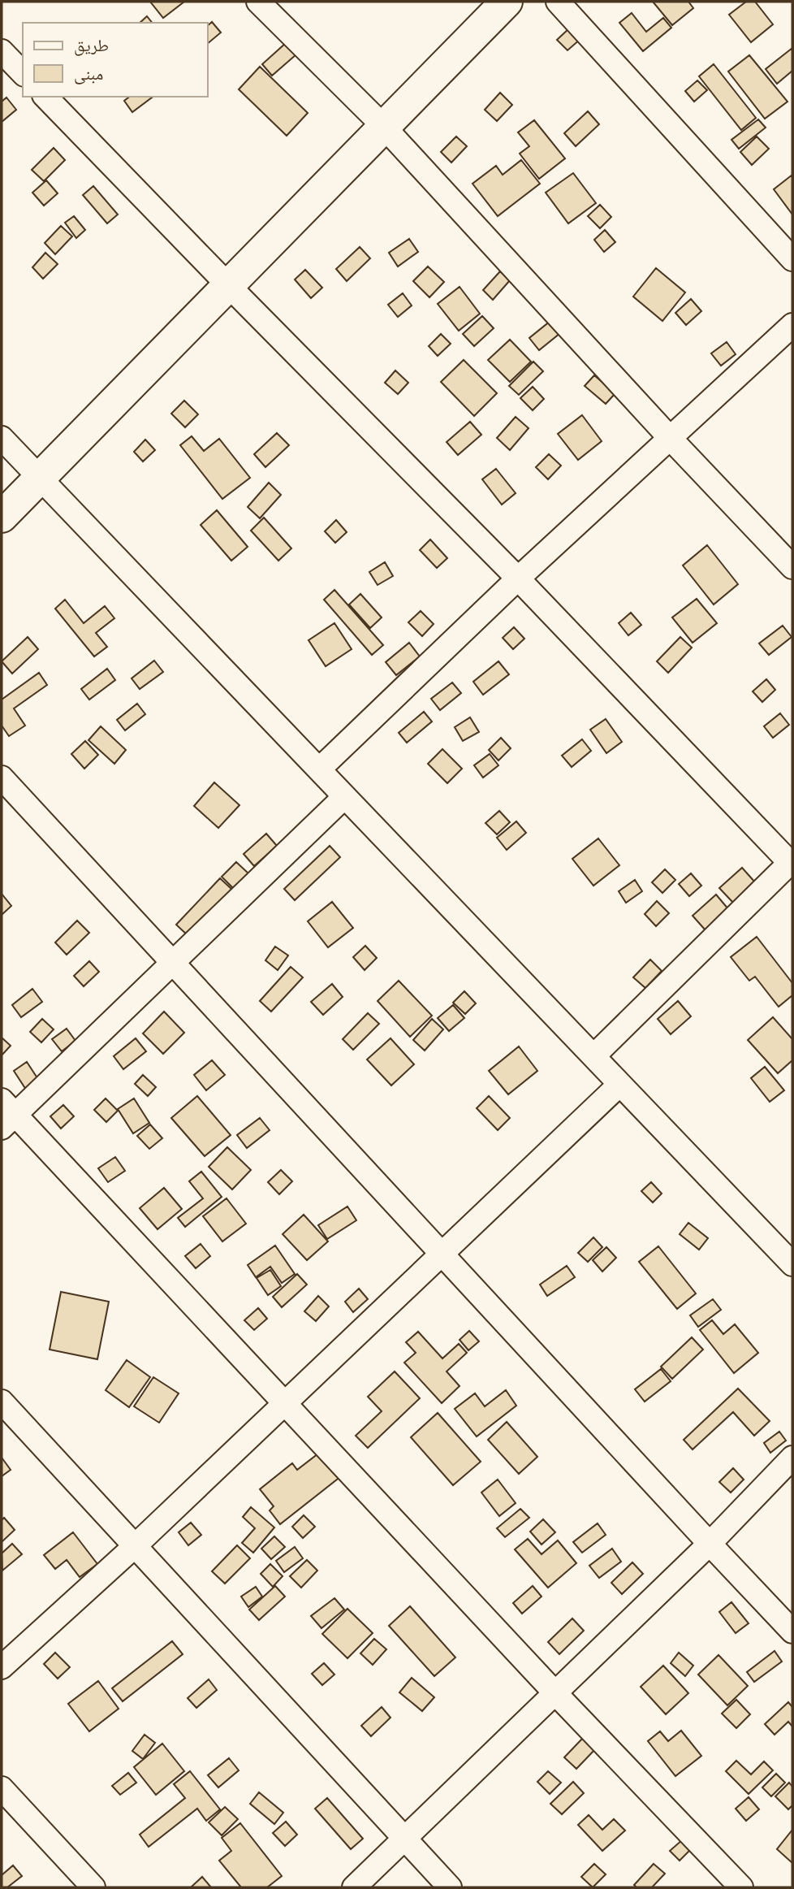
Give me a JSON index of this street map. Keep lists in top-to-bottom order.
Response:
{
  "legend": ["طريق", "مبنى"]
}
